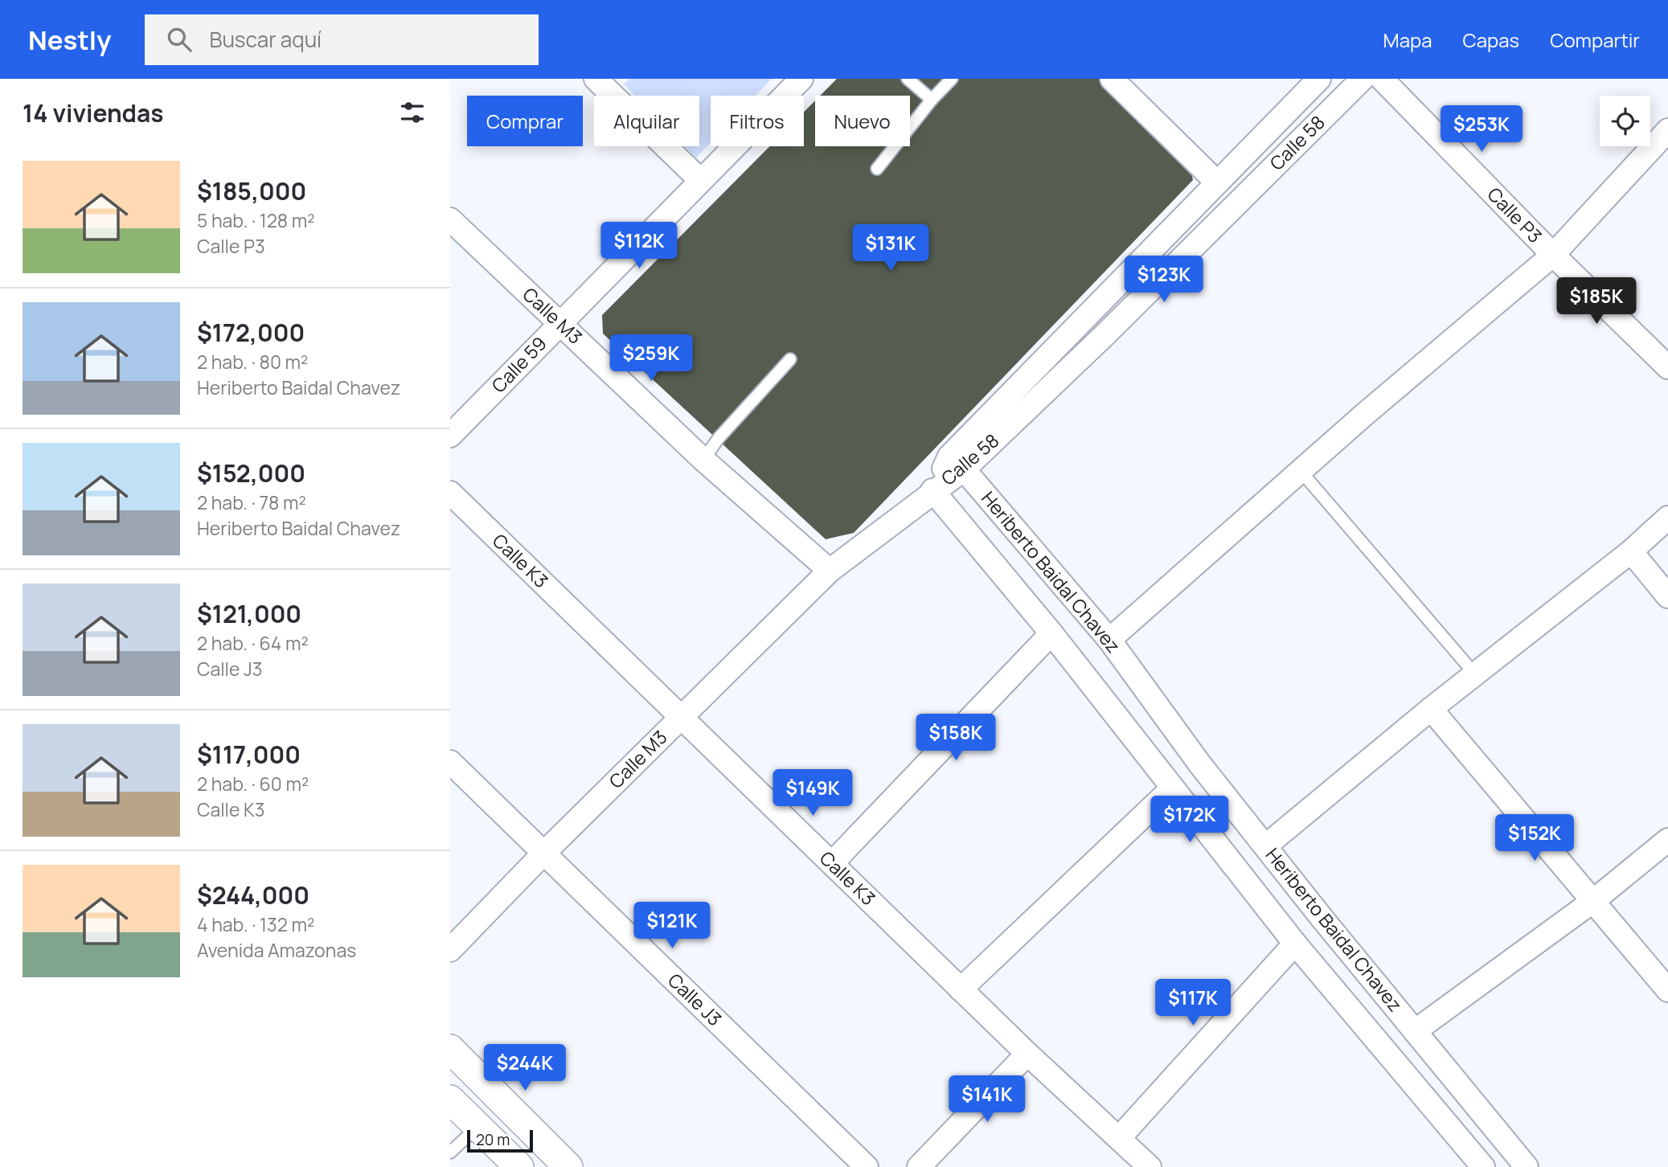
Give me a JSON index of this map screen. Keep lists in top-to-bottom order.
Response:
{
  "streets": {
    "street": [
      "Calle 58",
      "Calle P3",
      "Calle M3",
      "Calle 59",
      "Calle K3",
      "Heriberto Baidal Chavez",
      "Calle J3"
    ]
  },
  "crossings": [
    ["Calle 58", "Calle M3"],
    ["Calle 58", "Heriberto Baidal Chavez"],
    ["Calle M3", "Calle 59"],
    ["Calle M3", "Calle K3"],
    ["Calle M3", "Heriberto Baidal Chavez"],
    ["Calle M3", "Calle J3"]
  ],
  "scale_bar": "20 m",
  "page": {
    "header": "Nestly",
    "search": "Buscar aquí",
    "nav": ["Mapa", "Capas", "Compartir"],
    "heading": "14 viviendas",
    "chip": [
      "Comprar",
      "Alquilar",
      "Filtros",
      "Nuevo"
    ],
    "price": [
      "$253K",
      "$112K",
      "$131K",
      "$123K",
      "$185K",
      "$259K",
      "$158K",
      "$149K",
      "$172K",
      "$152K",
      "$121K",
      "$117K",
      "$244K",
      "$141K"
    ],
    "list": [
      {
        "name": "$185,000",
        "note": "5 hab. · 128 m² · Calle P3"
      },
      {
        "name": "$172,000",
        "note": "2 hab. · 80 m² · Heriberto Baidal Chavez"
      },
      {
        "name": "$152,000",
        "note": "2 hab. · 78 m² · Heriberto Baidal Chavez"
      },
      {
        "name": "$121,000",
        "note": "2 hab. · 64 m² · Calle J3"
      },
      {
        "name": "$117,000",
        "note": "2 hab. · 60 m² · Calle K3"
      },
      {
        "name": "$244,000",
        "note": "4 hab. · 132 m² · Avenida Amazonas"
      }
    ],
    "scale": "20 m"
  }
}
